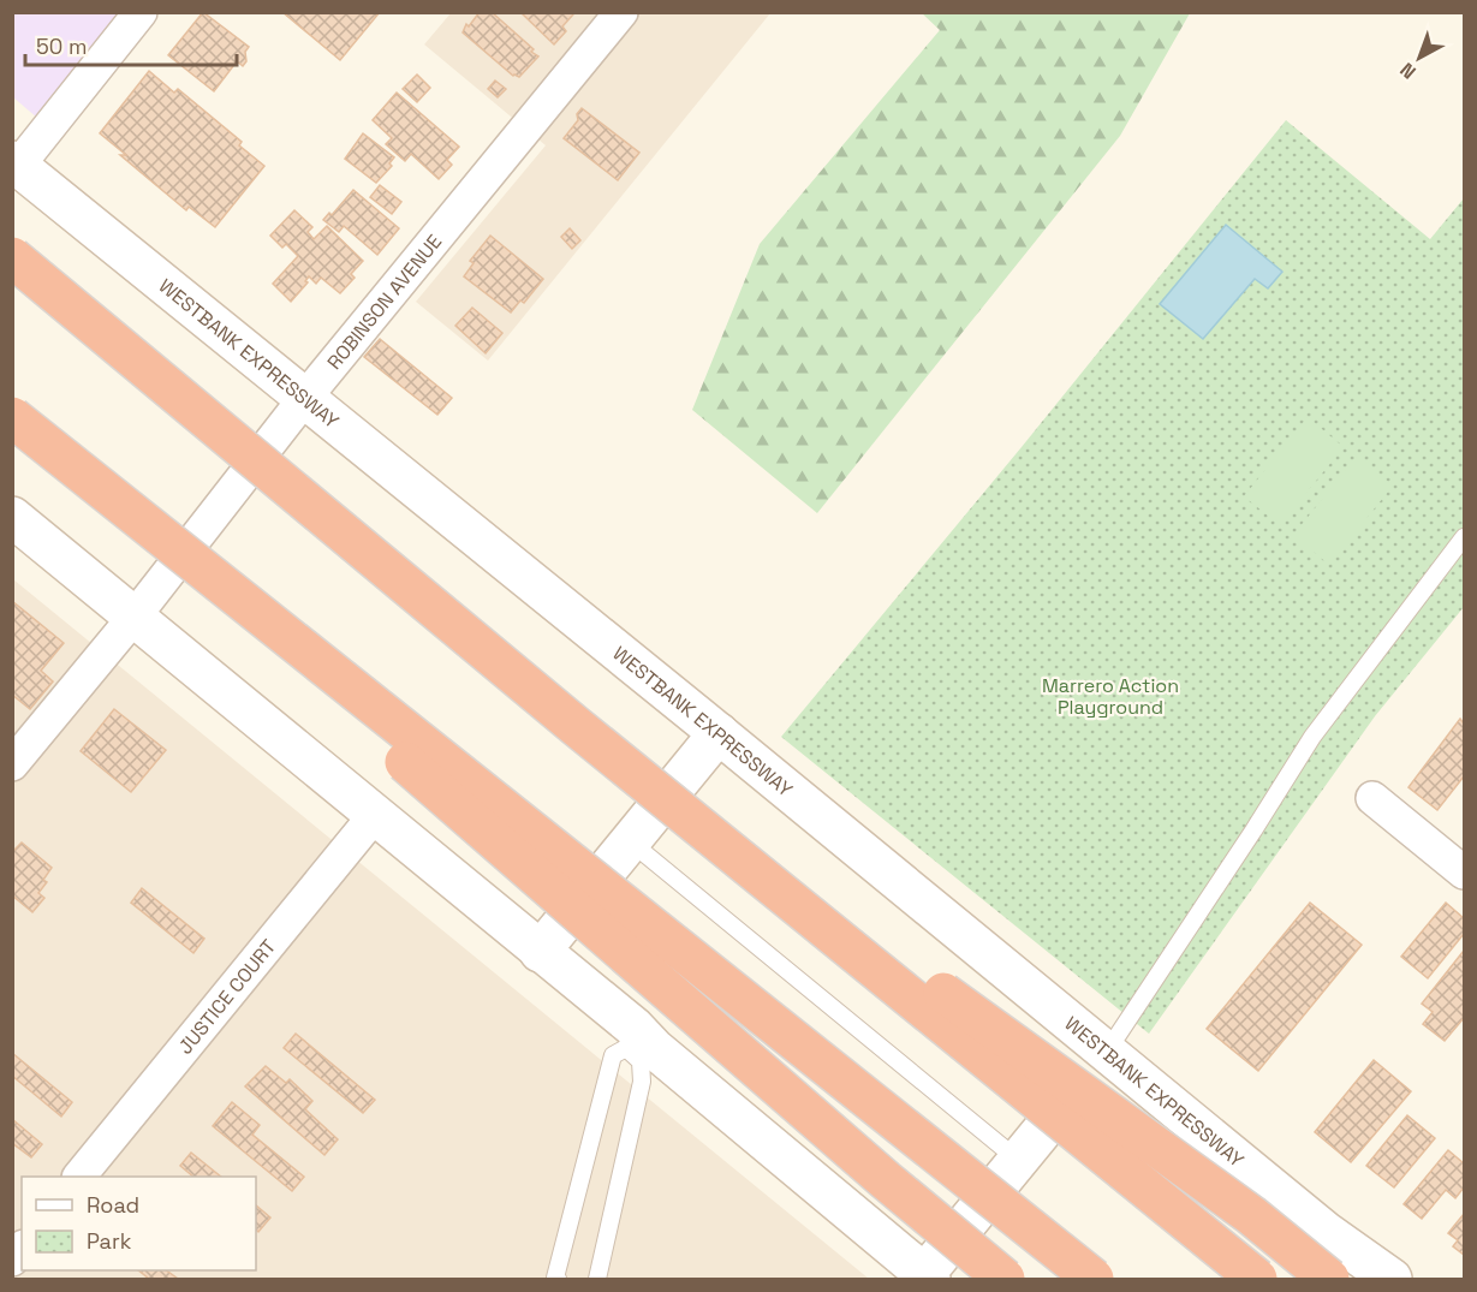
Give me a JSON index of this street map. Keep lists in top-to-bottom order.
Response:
{
  "streets": {
    "main road": ["WESTBANK EXPRESSWAY"],
    "street": ["ROBINSON AVENUE", "JUSTICE COURT"]
  },
  "crossings": [
    ["ROBINSON AVENUE", "WESTBANK EXPRESSWAY"]
  ],
  "parks": ["Marrero Action Playground"],
  "legend": ["Road", "Park"],
  "scale_bar": "50 m",
  "north": "bottom left"
}
